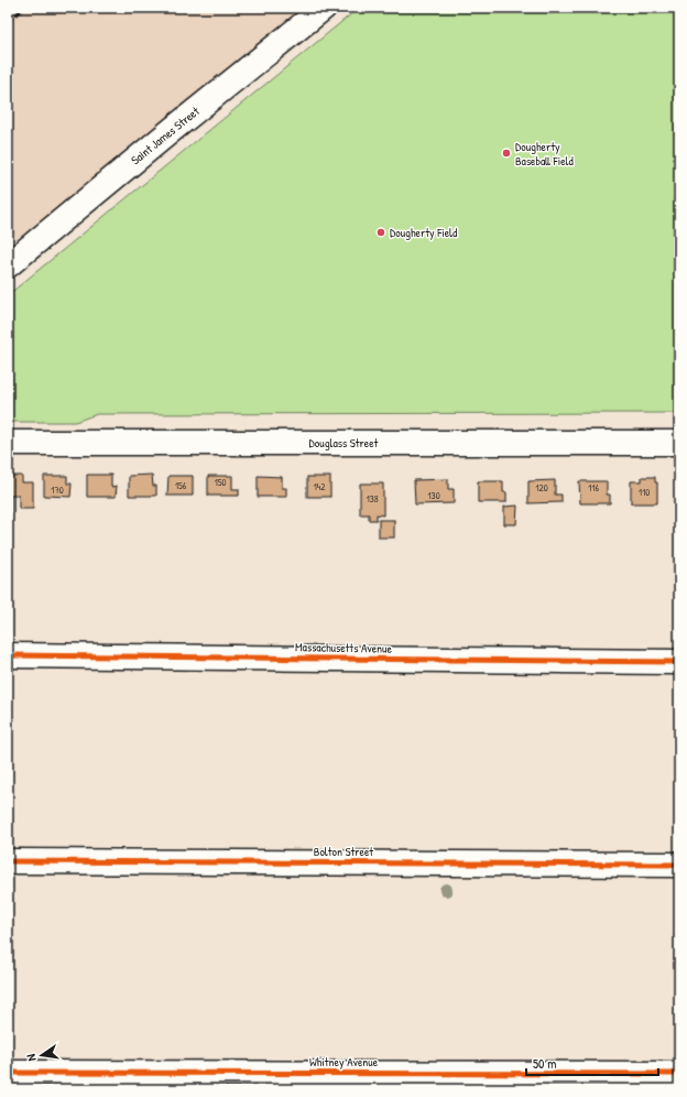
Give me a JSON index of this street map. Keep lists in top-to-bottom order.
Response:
{
  "streets": {
    "street": [
      "Saint James Street",
      "Douglass Street",
      "Massachusetts Avenue",
      "Bolton Street",
      "Whitney Avenue"
    ]
  },
  "places": ["Dougherty Baseball Field", "Dougherty Field"],
  "house_numbers": [
    "150",
    "156",
    "142",
    "120",
    "116",
    "170",
    "110",
    "130",
    "138"
  ],
  "scale_bar": "50 m",
  "north": "left"
}
